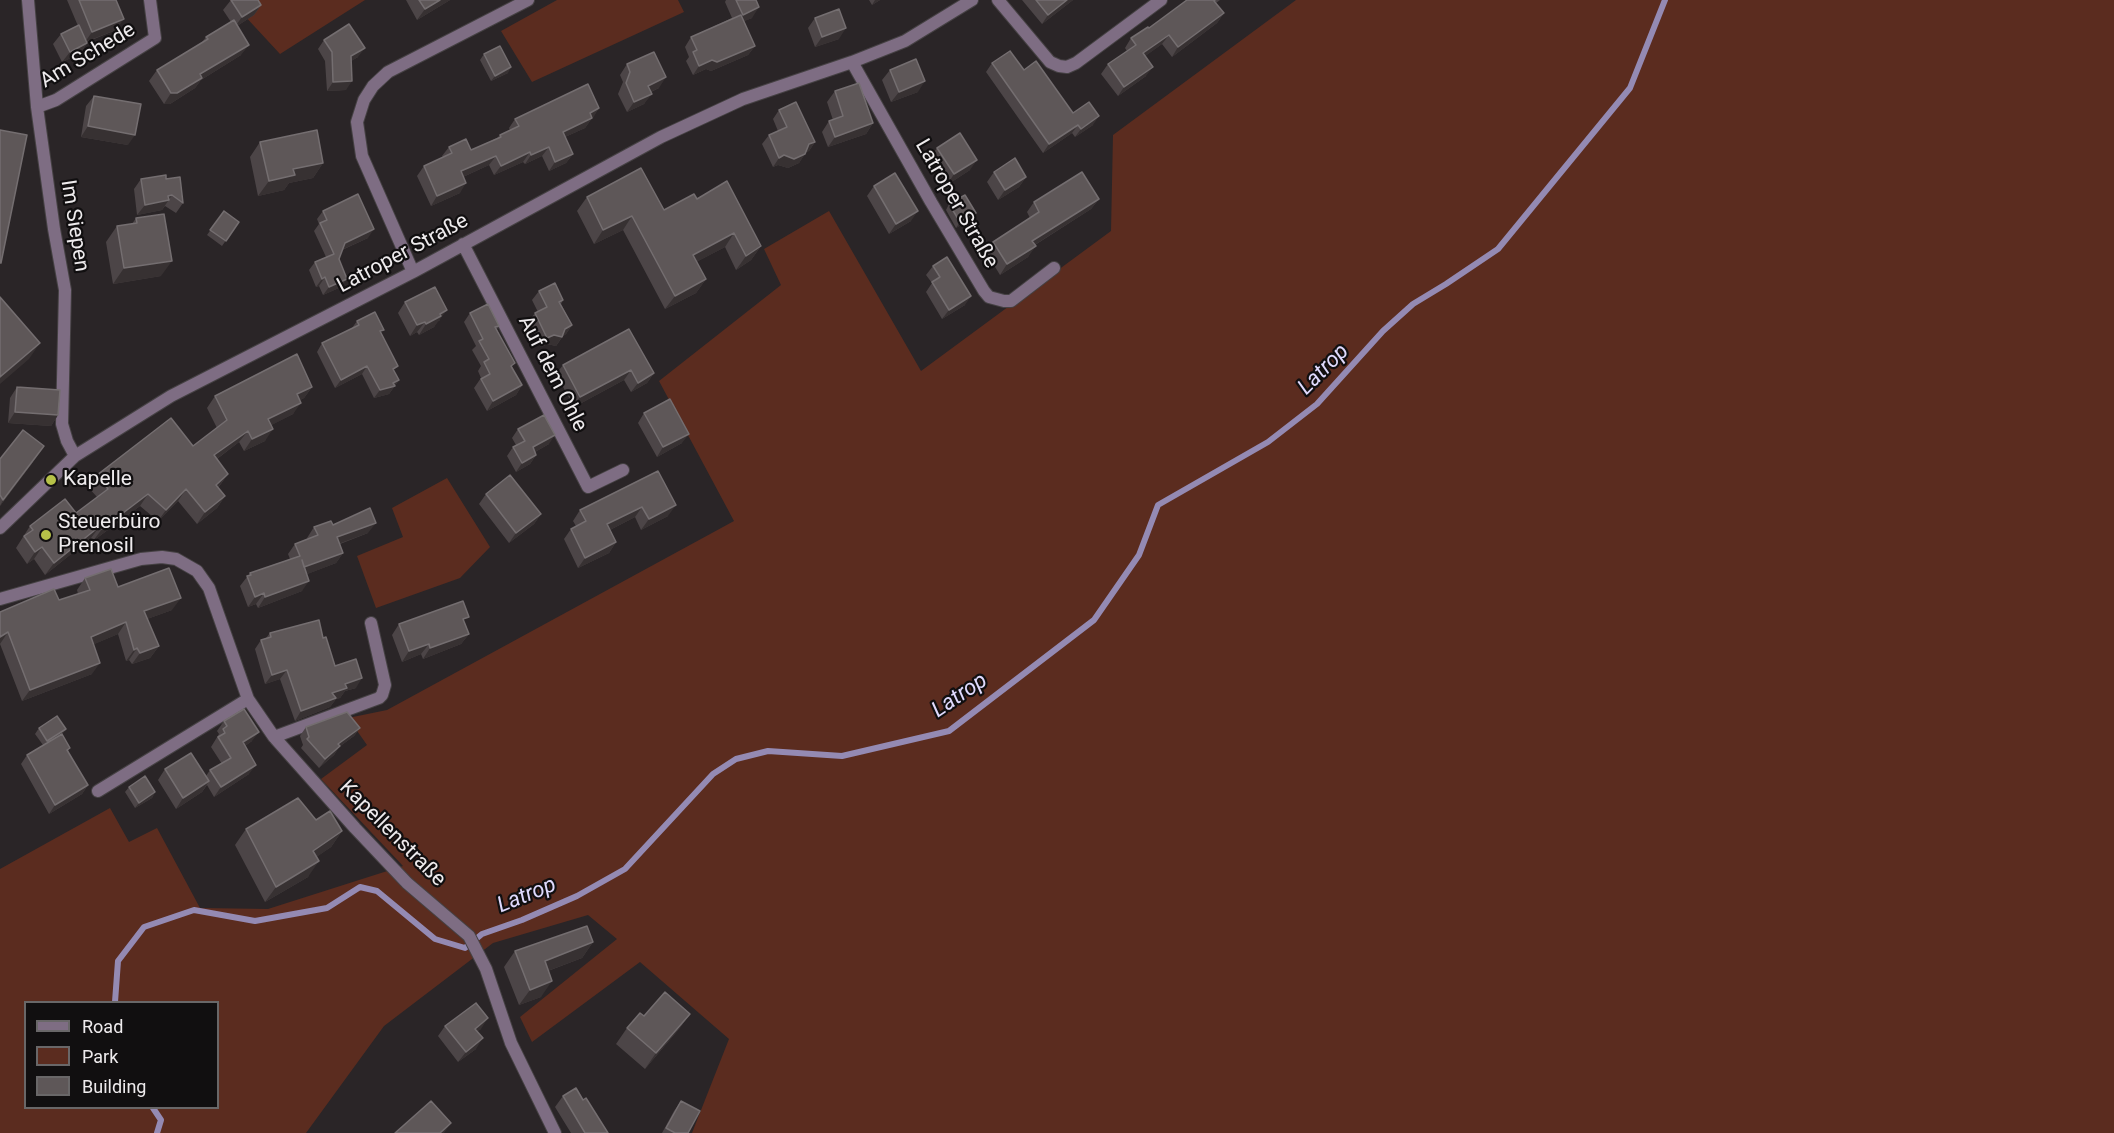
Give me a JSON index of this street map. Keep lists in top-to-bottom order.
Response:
{
  "streets": {
    "street": [
      "Am Schede",
      "Latroper Straße",
      "Im Siepen",
      "Auf dem Ohle",
      "Kapellenstraße"
    ]
  },
  "crossings": [
    ["Am Schede", "Im Siepen"],
    ["Latroper Straße", "Im Siepen"],
    ["Latroper Straße", "Auf dem Ohle"]
  ],
  "water": ["Latrop"],
  "places": ["Kapelle", "Steuerbüro Prenosil"],
  "legend": ["Road", "Park", "Building"]
}
